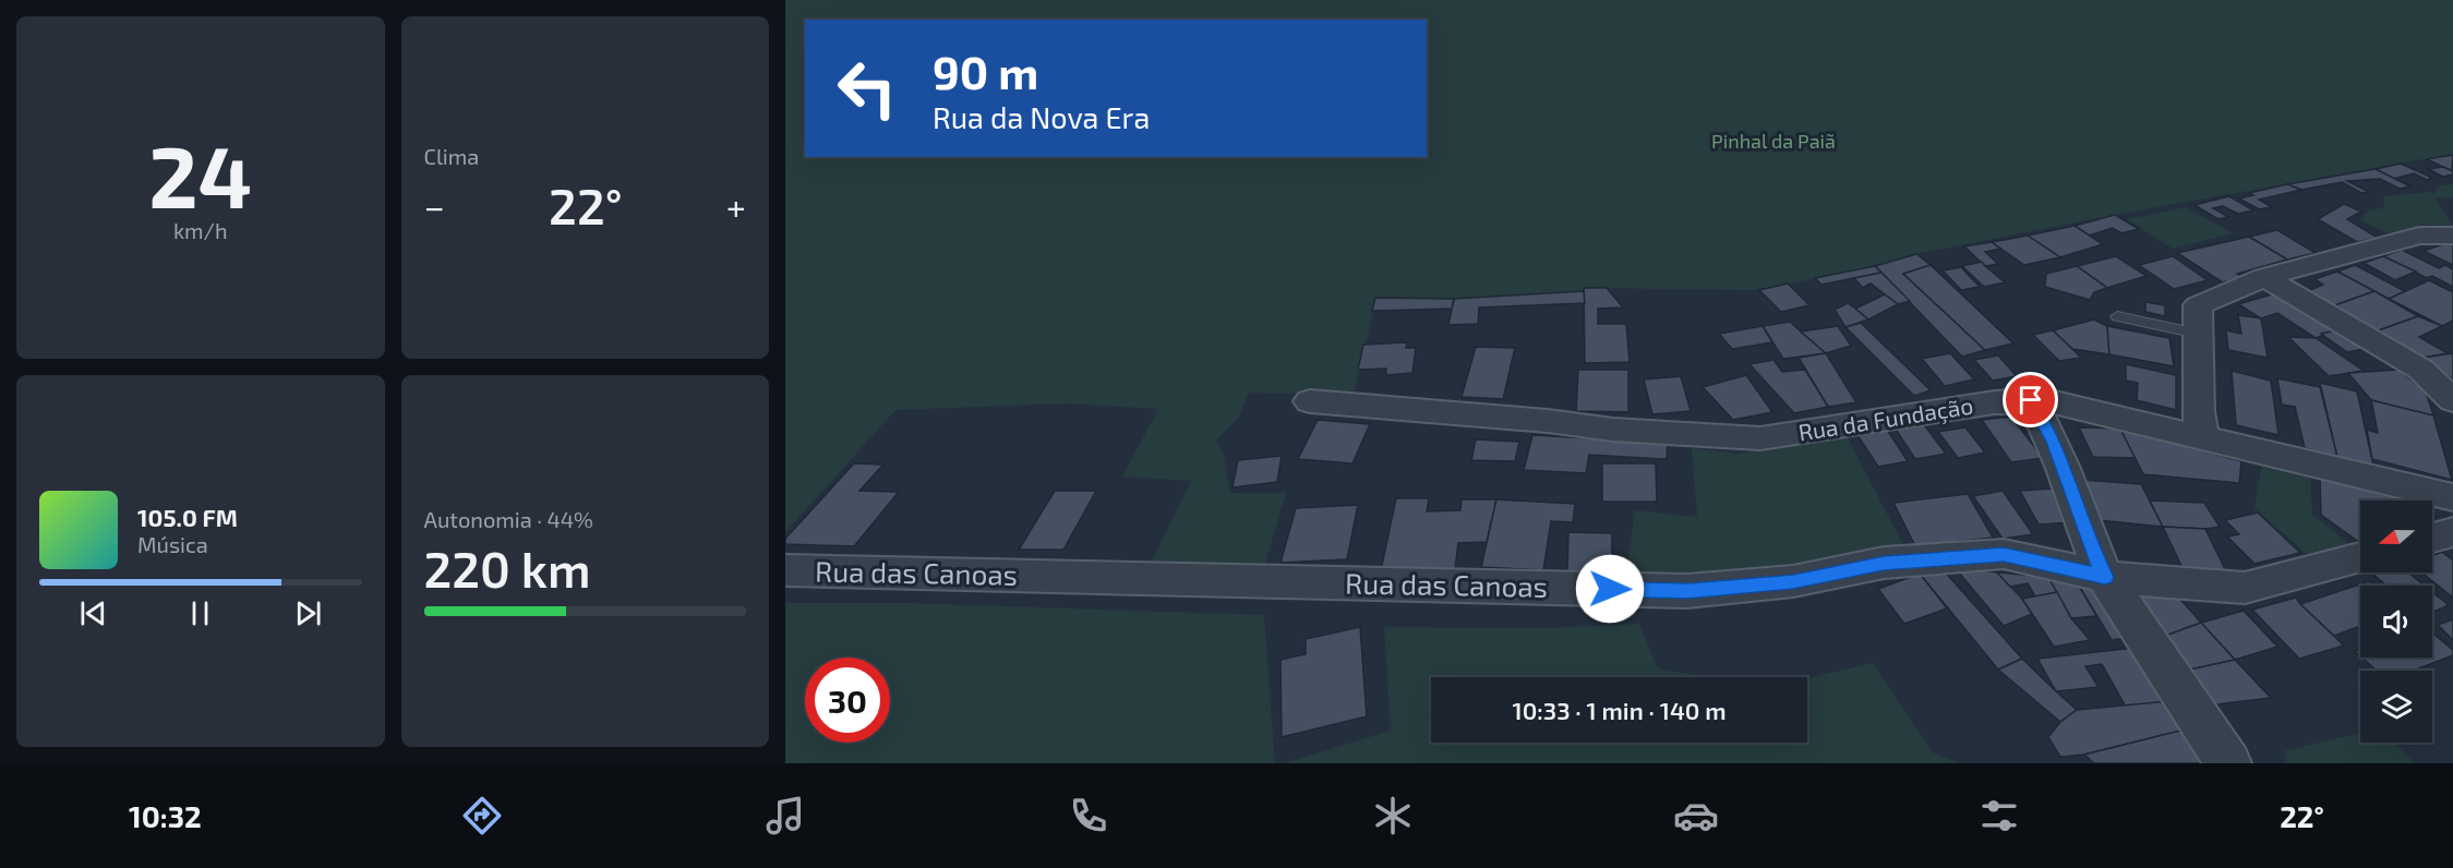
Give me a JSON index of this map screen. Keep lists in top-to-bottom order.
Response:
{
  "streets": {
    "street": ["Rua da Fundação", "Rua das Canoas"]
  },
  "parks": ["Pinhal da Paiã"],
  "north": "left",
  "page": {
    "tile": [
      ["24", "km/h"],
      "Clima",
      ["Autonomia · 44%", "220 km"]
    ],
    "turn": ["90 m", "Rua da Nova Era"],
    "heat": ["−", "22°", "+"],
    "song": ["105.0 FM", "Música"],
    "limit": "30",
    "trip": "10:33 · 1 min · 140 m",
    "tabs": ["10:32", "22°"]
  }
}
